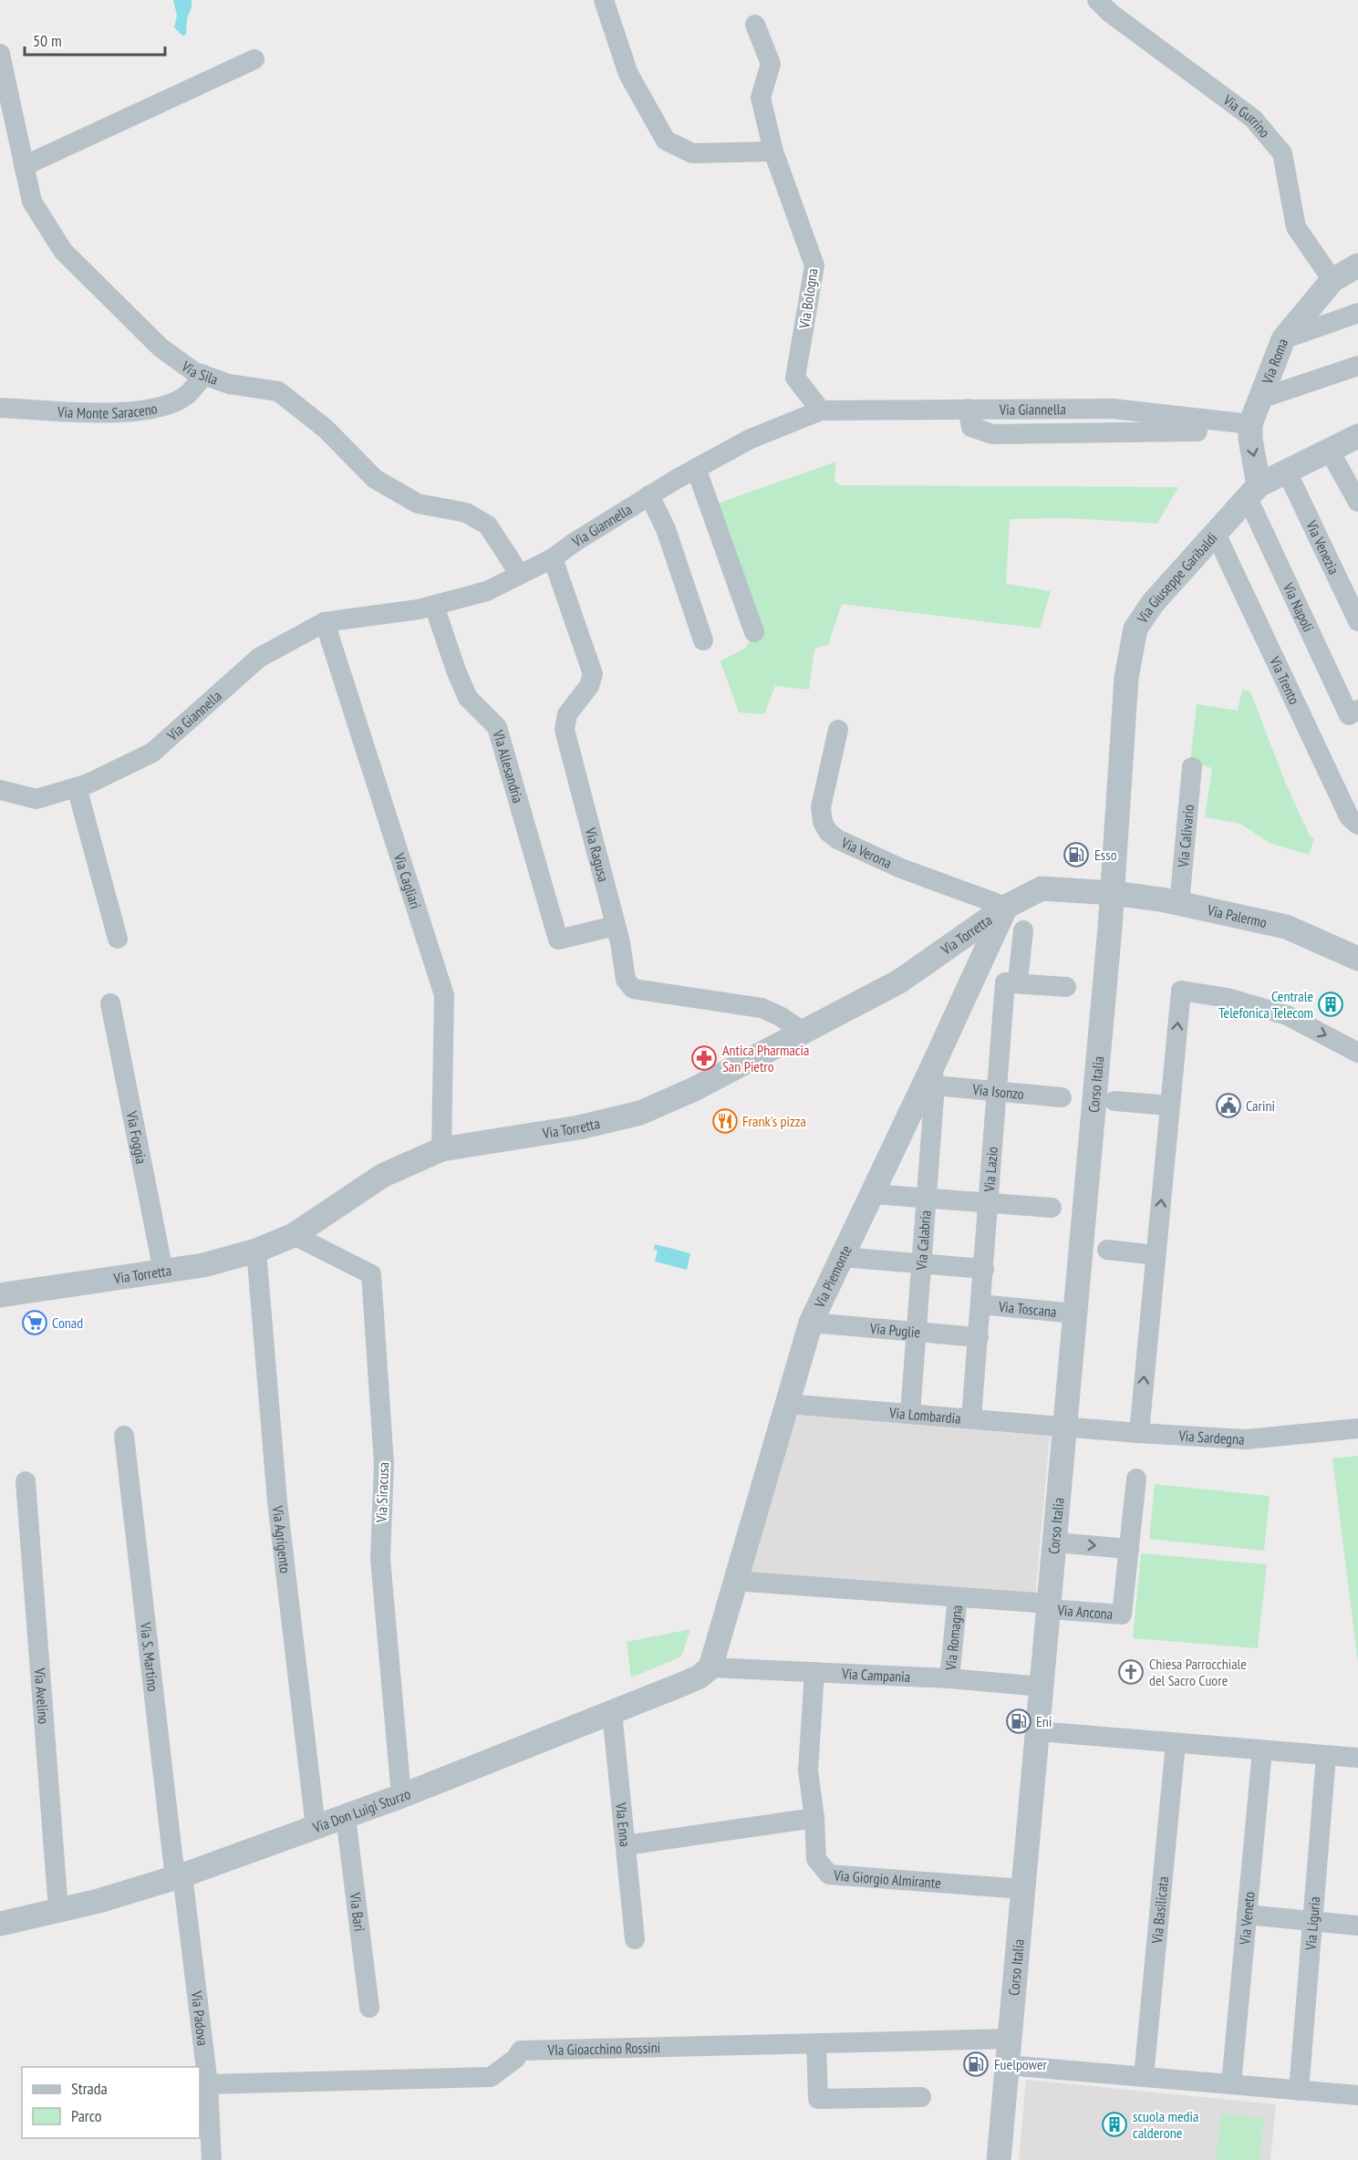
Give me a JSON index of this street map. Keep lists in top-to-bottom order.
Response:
{
  "streets": {
    "street": [
      "Via Gurrino",
      "Via Bologna",
      "Via Roma",
      "Via Sila",
      "Via Monte Saraceno",
      "Via Giannella",
      "Via Venezia",
      "Via Giuseppe Garibaldi",
      "Via Napoli",
      "Via Trento",
      "VIa Allesandria",
      "Via Calivario",
      "Via Verona",
      "Via Ragusa",
      "Via Cagliari",
      "Via Palermo",
      "Via Torretta",
      "Corso Italia",
      "Via Isonzo",
      "Via Foggia",
      "Via Lazio",
      "Via Calabria",
      "Via Piemonte",
      "Via Toscana",
      "Via Puglie",
      "Via Lombardia",
      "Via Sardegna",
      "Via Siracusa",
      "Via Agrigento",
      "Via Ancona",
      "Via Romagna",
      "Via S. Martino",
      "Via Campania",
      "Via Avelino",
      "Via Don Luigi Sturzo",
      "VIa Enna",
      "Via Giorgio Almirante",
      "Via Basilicata",
      "Via Bari",
      "Via Veneto",
      "Via Liguria",
      "Via Padova",
      "VIa Gioacchino Rossini"
    ]
  },
  "crossings": [
    ["Via Gurrino", "Via Roma"],
    ["Via Bologna", "Via Giannella"],
    ["Via Roma", "Via Giannella"],
    ["Via Roma", "Via Giuseppe Garibaldi"],
    ["Via Roma", "Via Napoli"],
    ["Via Sila", "Via Monte Saraceno"],
    ["Via Sila", "Via Giannella"],
    ["Via Giannella", "VIa Allesandria"],
    ["Via Giannella", "Via Ragusa"],
    ["Via Giannella", "Via Cagliari"],
    ["Via Venezia", "Via Giuseppe Garibaldi"],
    ["Via Giuseppe Garibaldi", "Via Napoli"],
    ["Via Giuseppe Garibaldi", "Via Trento"],
    ["Via Giuseppe Garibaldi", "Via Palermo"],
    ["Via Giuseppe Garibaldi", "Via Torretta"],
    ["Via Giuseppe Garibaldi", "Corso Italia"],
    ["VIa Allesandria", "Via Ragusa"],
    ["Via Calivario", "Via Palermo"],
    ["Via Verona", "Via Torretta"],
    ["Via Verona", "Via Piemonte"],
    ["Via Ragusa", "Via Torretta"],
    ["Via Cagliari", "Via Torretta"],
    ["Via Palermo", "Via Torretta"],
    ["Via Palermo", "Corso Italia"],
    ["Via Torretta", "Corso Italia"],
    ["Via Torretta", "Via Foggia"],
    ["Via Torretta", "Via Piemonte"],
    ["Via Torretta", "Via Siracusa"],
    ["Via Torretta", "Via Agrigento"],
    ["Corso Italia", "Via Toscana"],
    ["Corso Italia", "Via Lombardia"],
    ["Corso Italia", "Via Sardegna"],
    ["Corso Italia", "Via Ancona"],
    ["Corso Italia", "Via Campania"],
    ["Corso Italia", "Via Giorgio Almirante"],
    ["Corso Italia", "VIa Gioacchino Rossini"],
    ["Via Isonzo", "Via Lazio"],
    ["Via Isonzo", "Via Calabria"],
    ["Via Isonzo", "Via Piemonte"],
    ["Via Lazio", "Via Toscana"],
    ["Via Lazio", "Via Puglie"],
    ["Via Lazio", "Via Lombardia"],
    ["Via Calabria", "Via Piemonte"],
    ["Via Calabria", "Via Puglie"],
    ["Via Calabria", "Via Lombardia"],
    ["Via Piemonte", "Via Puglie"],
    ["Via Piemonte", "Via Lombardia"],
    ["Via Piemonte", "Via Ancona"],
    ["Via Piemonte", "Via Campania"],
    ["Via Piemonte", "Via Don Luigi Sturzo"],
    ["Via Lombardia", "Via Sardegna"],
    ["Via Siracusa", "Via Don Luigi Sturzo"],
    ["Via Agrigento", "Via Don Luigi Sturzo"],
    ["Via Ancona", "Via Romagna"],
    ["Via Romagna", "Via Campania"],
    ["Via S. Martino", "Via Don Luigi Sturzo"],
    ["Via S. Martino", "Via Padova"],
    ["Via Campania", "Via Don Luigi Sturzo"],
    ["Via Campania", "Via Giorgio Almirante"],
    ["Via Avelino", "Via Don Luigi Sturzo"],
    ["Via Don Luigi Sturzo", "VIa Enna"],
    ["Via Don Luigi Sturzo", "Via Bari"],
    ["Via Don Luigi Sturzo", "Via Padova"],
    ["Via Padova", "VIa Gioacchino Rossini"]
  ],
  "places": {
    "fuel station": ["Esso", "Eni", "Fuelpower"],
    "building": ["Centrale Telefonica Telecom", "scuola media calderone"],
    "pharmacy": ["Antica Pharmacia San Pietro"],
    "public building": ["Carini"],
    "restaurant": ["Frank's pizza"],
    "supermarket": ["Conad"],
    "church": ["Chiesa Parrocchiale del Sacro Cuore"]
  },
  "legend": ["Strada", "Parco"],
  "scale_bar": "50 m"
}
